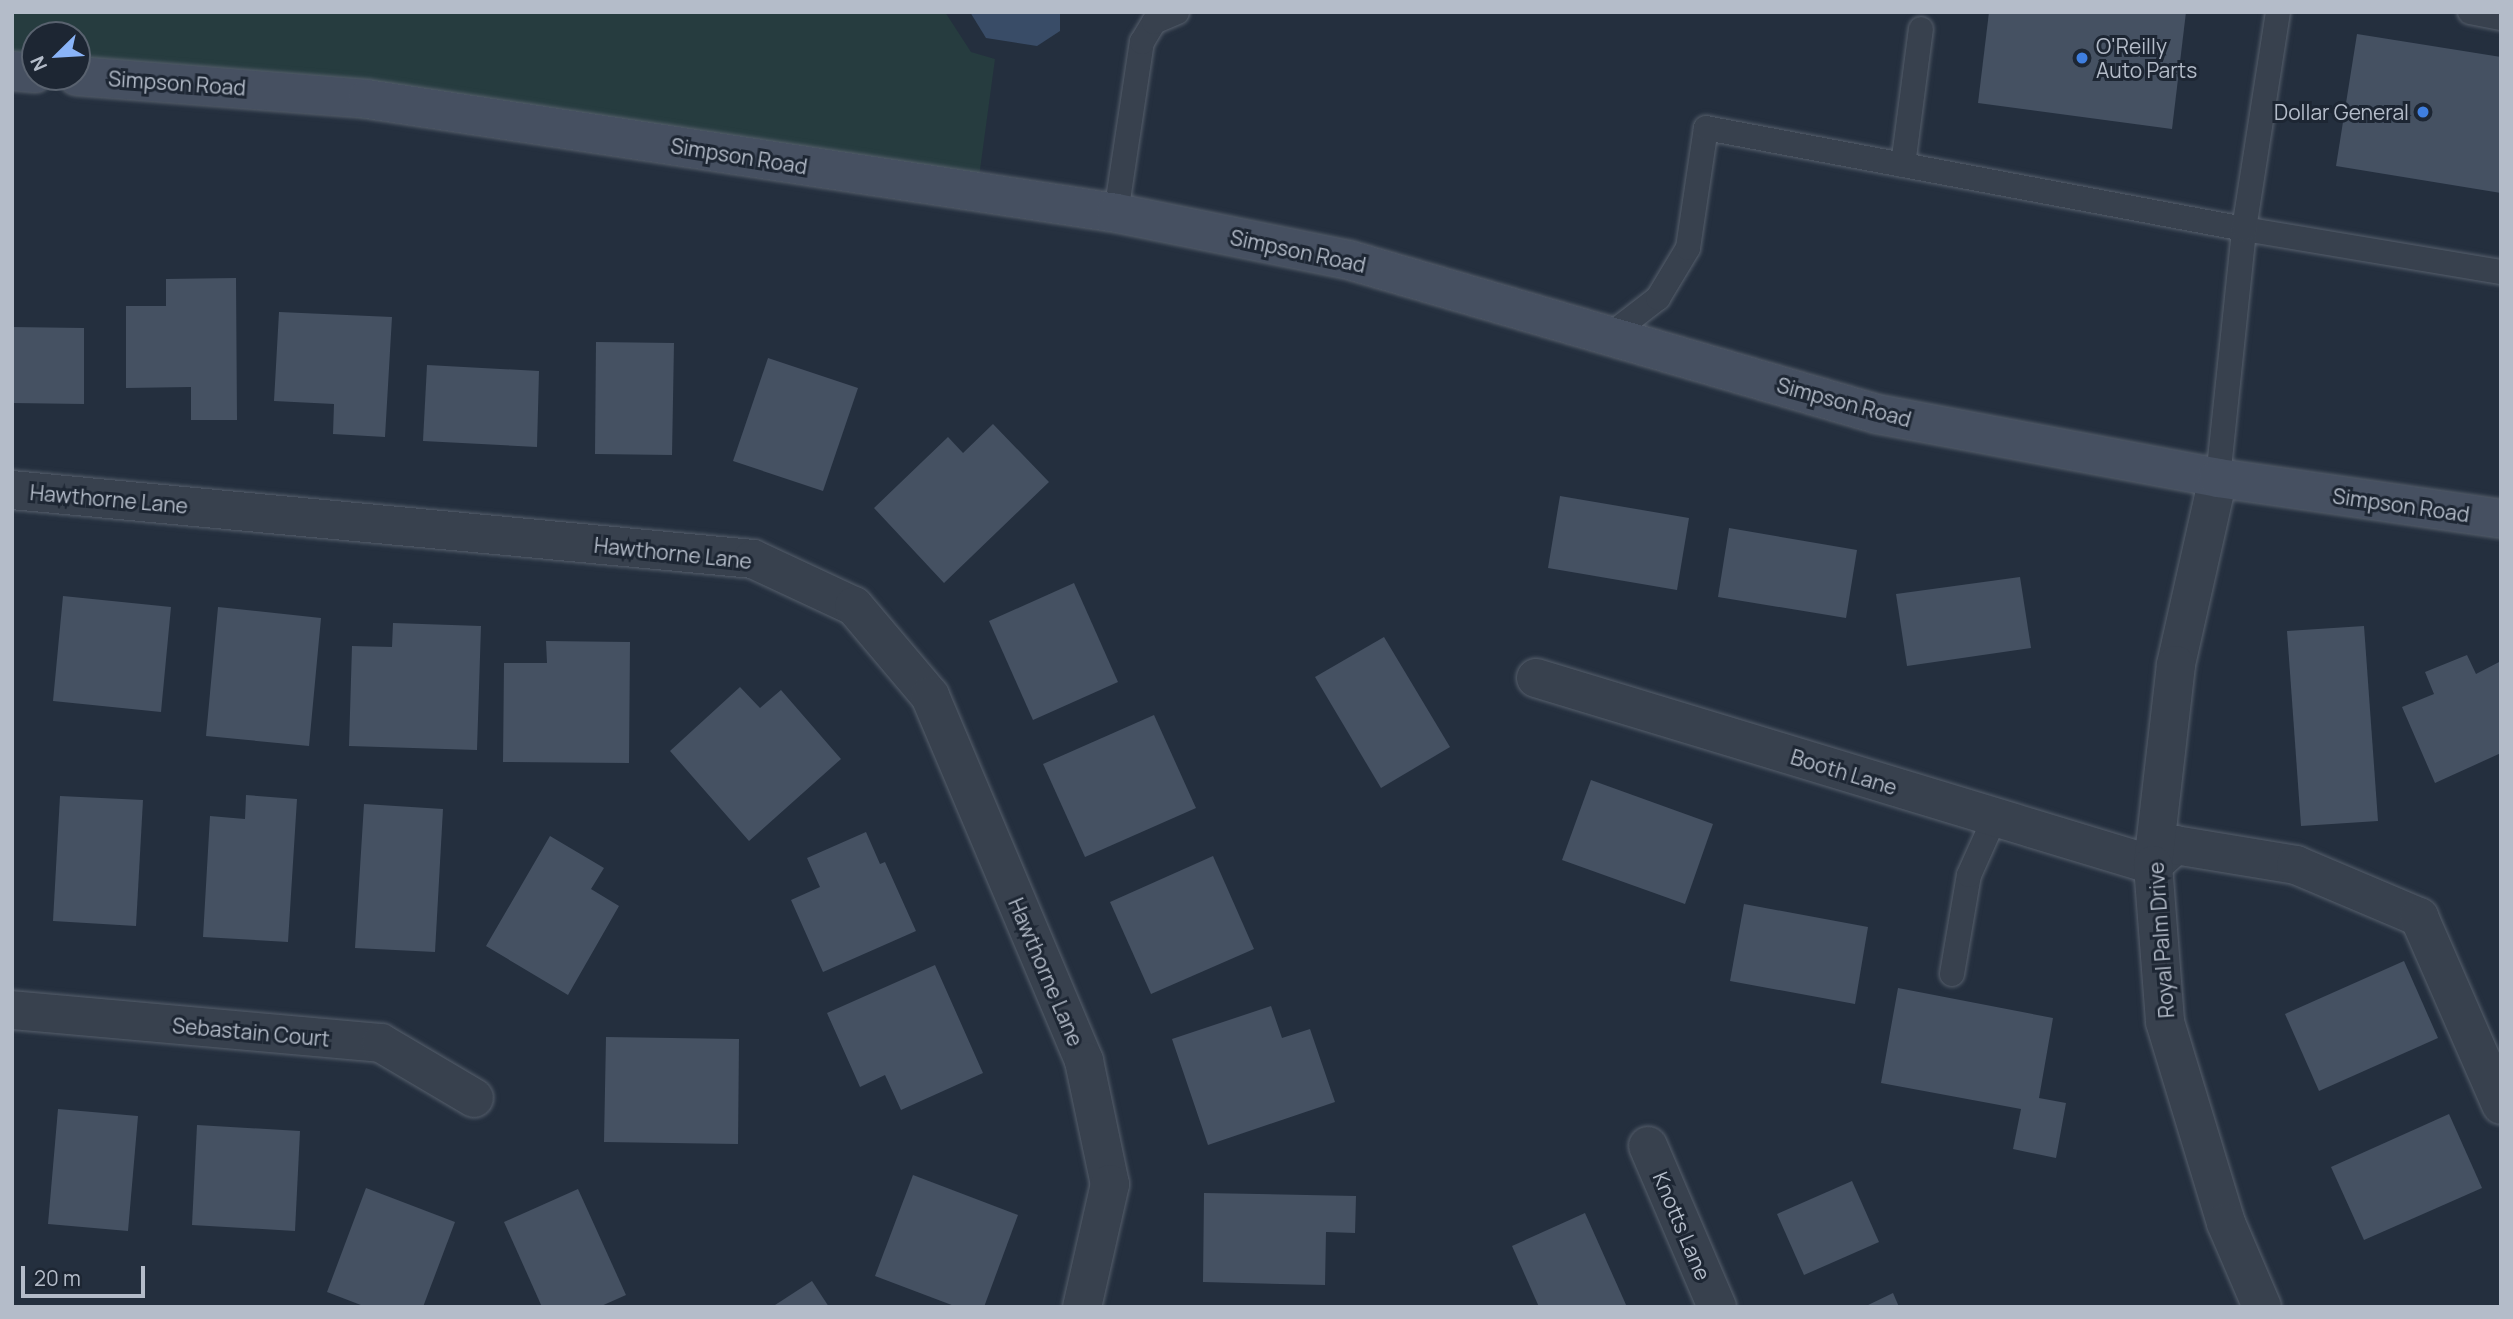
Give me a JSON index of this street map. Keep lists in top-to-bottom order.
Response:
{
  "streets": {
    "main road": ["Simpson Road"],
    "street": [
      "Hawthorne Lane",
      "Booth Lane",
      "Royal Palm Drive",
      "Sebastain Court",
      "Knotts Lane"
    ]
  },
  "crossings": [
    ["Simpson Road", "Royal Palm Drive"],
    ["Booth Lane", "Royal Palm Drive"]
  ],
  "places": ["O'Reilly Auto Parts", "Dollar General"],
  "scale_bar": "20 m",
  "north": "bottom left"
}
